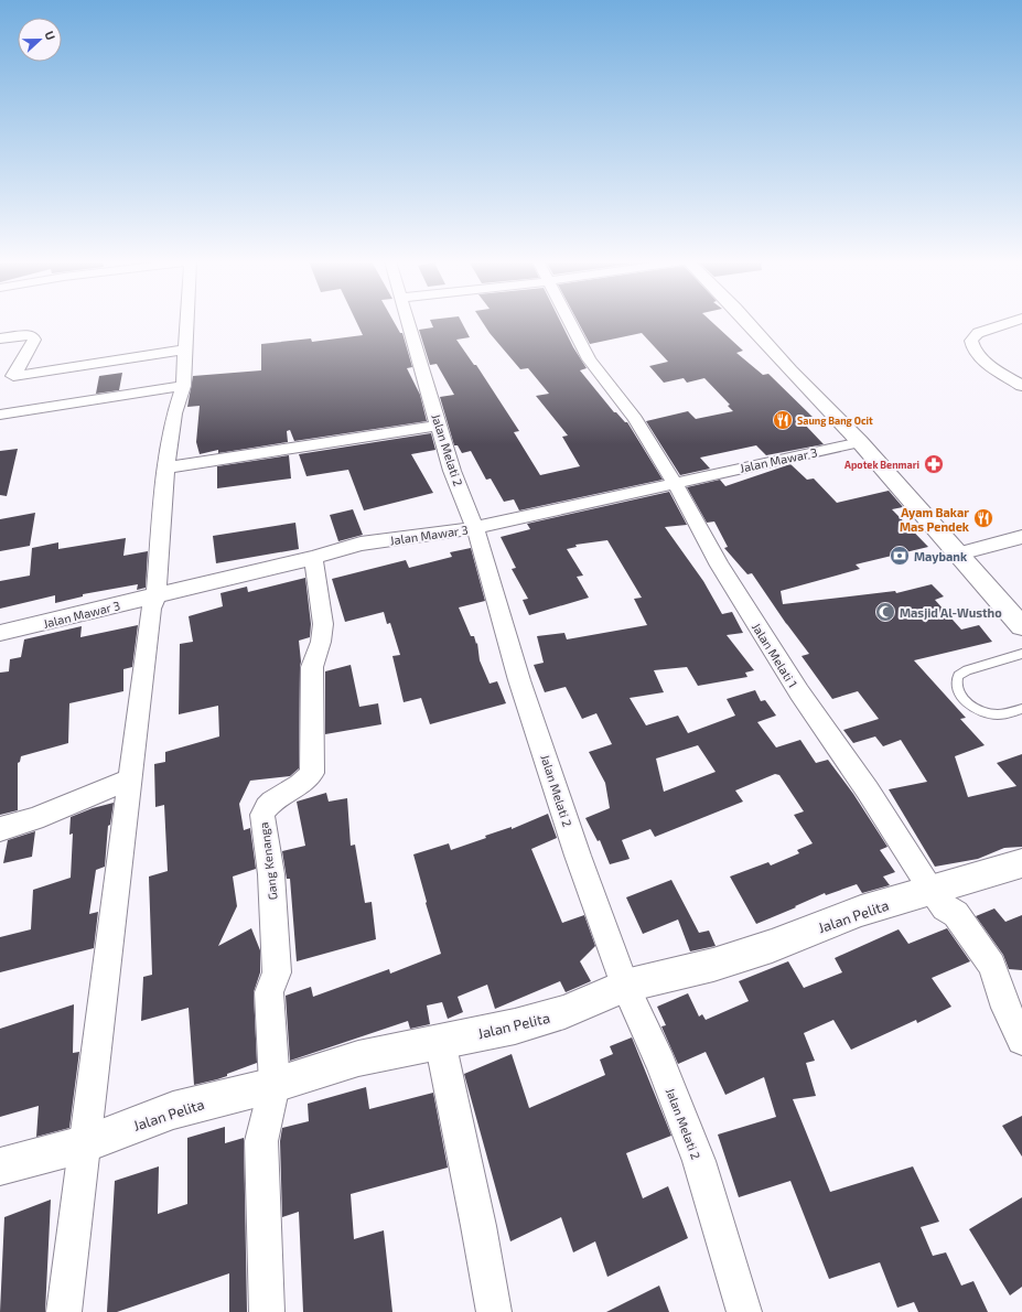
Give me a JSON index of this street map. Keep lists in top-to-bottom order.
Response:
{
  "streets": {
    "main road": ["Jalan Pelita"],
    "street": [
      "Jalan Melati 2",
      "Jalan Mawar 3",
      "Jalan Melati 1",
      "Gang Kenanga"
    ]
  },
  "crossings": [
    ["Jalan Melati 2", "Jalan Mawar 3"],
    ["Jalan Melati 2", "Jalan Pelita"],
    ["Jalan Mawar 3", "Jalan Melati 1"],
    ["Jalan Mawar 3", "Gang Kenanga"],
    ["Jalan Melati 1", "Jalan Pelita"],
    ["Gang Kenanga", "Jalan Pelita"]
  ],
  "places": {
    "restaurant": ["Saung Bang Ocit", "Ayam Bakar Mas Pendek"],
    "pharmacy": ["Apotek Benmari"],
    "bank": ["Maybank"],
    "mosque": ["Masjid Al-Wustho"]
  },
  "north": "right"
}
